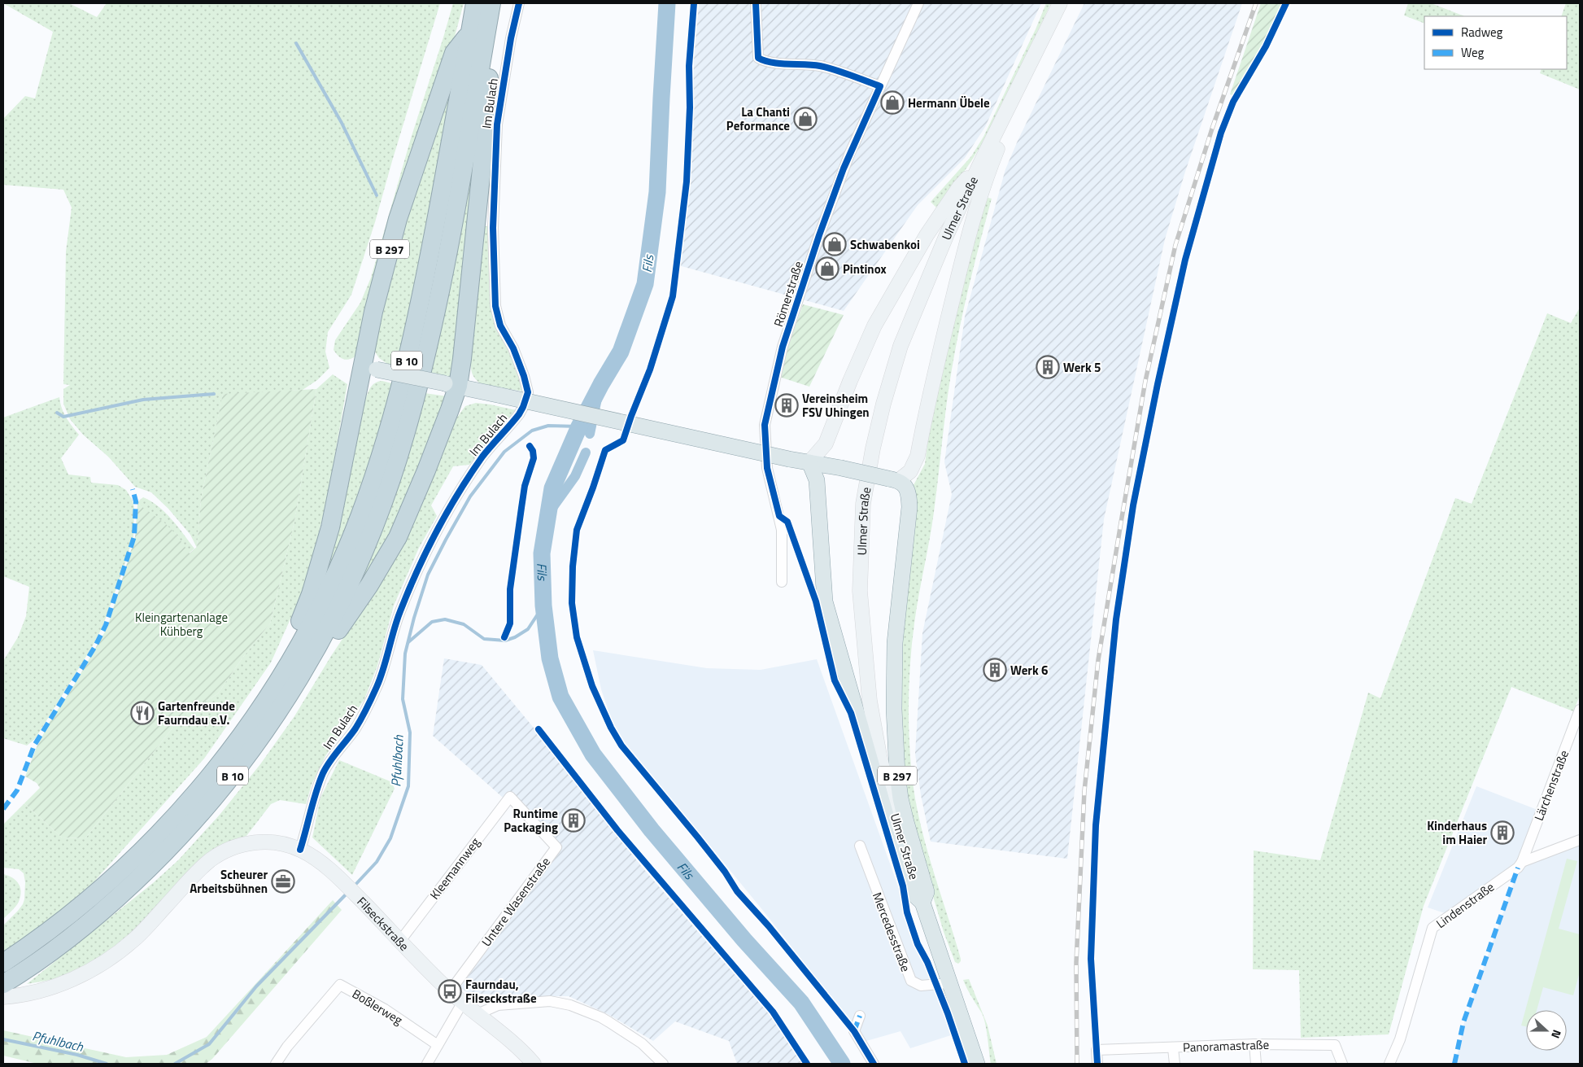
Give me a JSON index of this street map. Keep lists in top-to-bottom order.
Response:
{
  "streets": {
    "highway": ["B 297", "B 10"],
    "main road": ["Ulmer Straße", "Filseckstraße"],
    "street": [
      "Im Bulach",
      "Römerstraße",
      "Lärchenstraße",
      "Kleemannweg",
      "Untere Wasenstraße",
      "Lindenstraße",
      "Mercedesstraße",
      "Boßlerweg",
      "Panoramastraße"
    ]
  },
  "crossings": [
    ["Im Bulach", "Filseckstraße"],
    ["Ulmer Straße", "B 297"],
    ["Ulmer Straße", "Mercedesstraße"],
    ["B 297", "B 10"],
    ["Lärchenstraße", "Lindenstraße"],
    ["Kleemannweg", "Untere Wasenstraße"],
    ["Kleemannweg", "Filseckstraße"],
    ["Untere Wasenstraße", "Filseckstraße"]
  ],
  "water": ["Fils", "Pfuhlbach"],
  "parks": ["Kleingartenanlage Kühberg"],
  "places": {
    "shop": [
      "Hermann Übele",
      "La Chanti Peformance",
      "Schwabenkoi",
      "Pintinox"
    ],
    "building": [
      "Werk 5",
      "Vereinsheim FSV Uhingen",
      "Werk 6",
      "Runtime Packaging",
      "Kinderhaus im Haier"
    ],
    "restaurant": ["Gartenfreunde Faurndau e.V."],
    "office": ["Scheurer Arbeitsbühnen"],
    "bus stop": ["Faurndau, Filseckstraße"]
  },
  "legend": ["Radweg", "Weg"],
  "north": "right"
}
